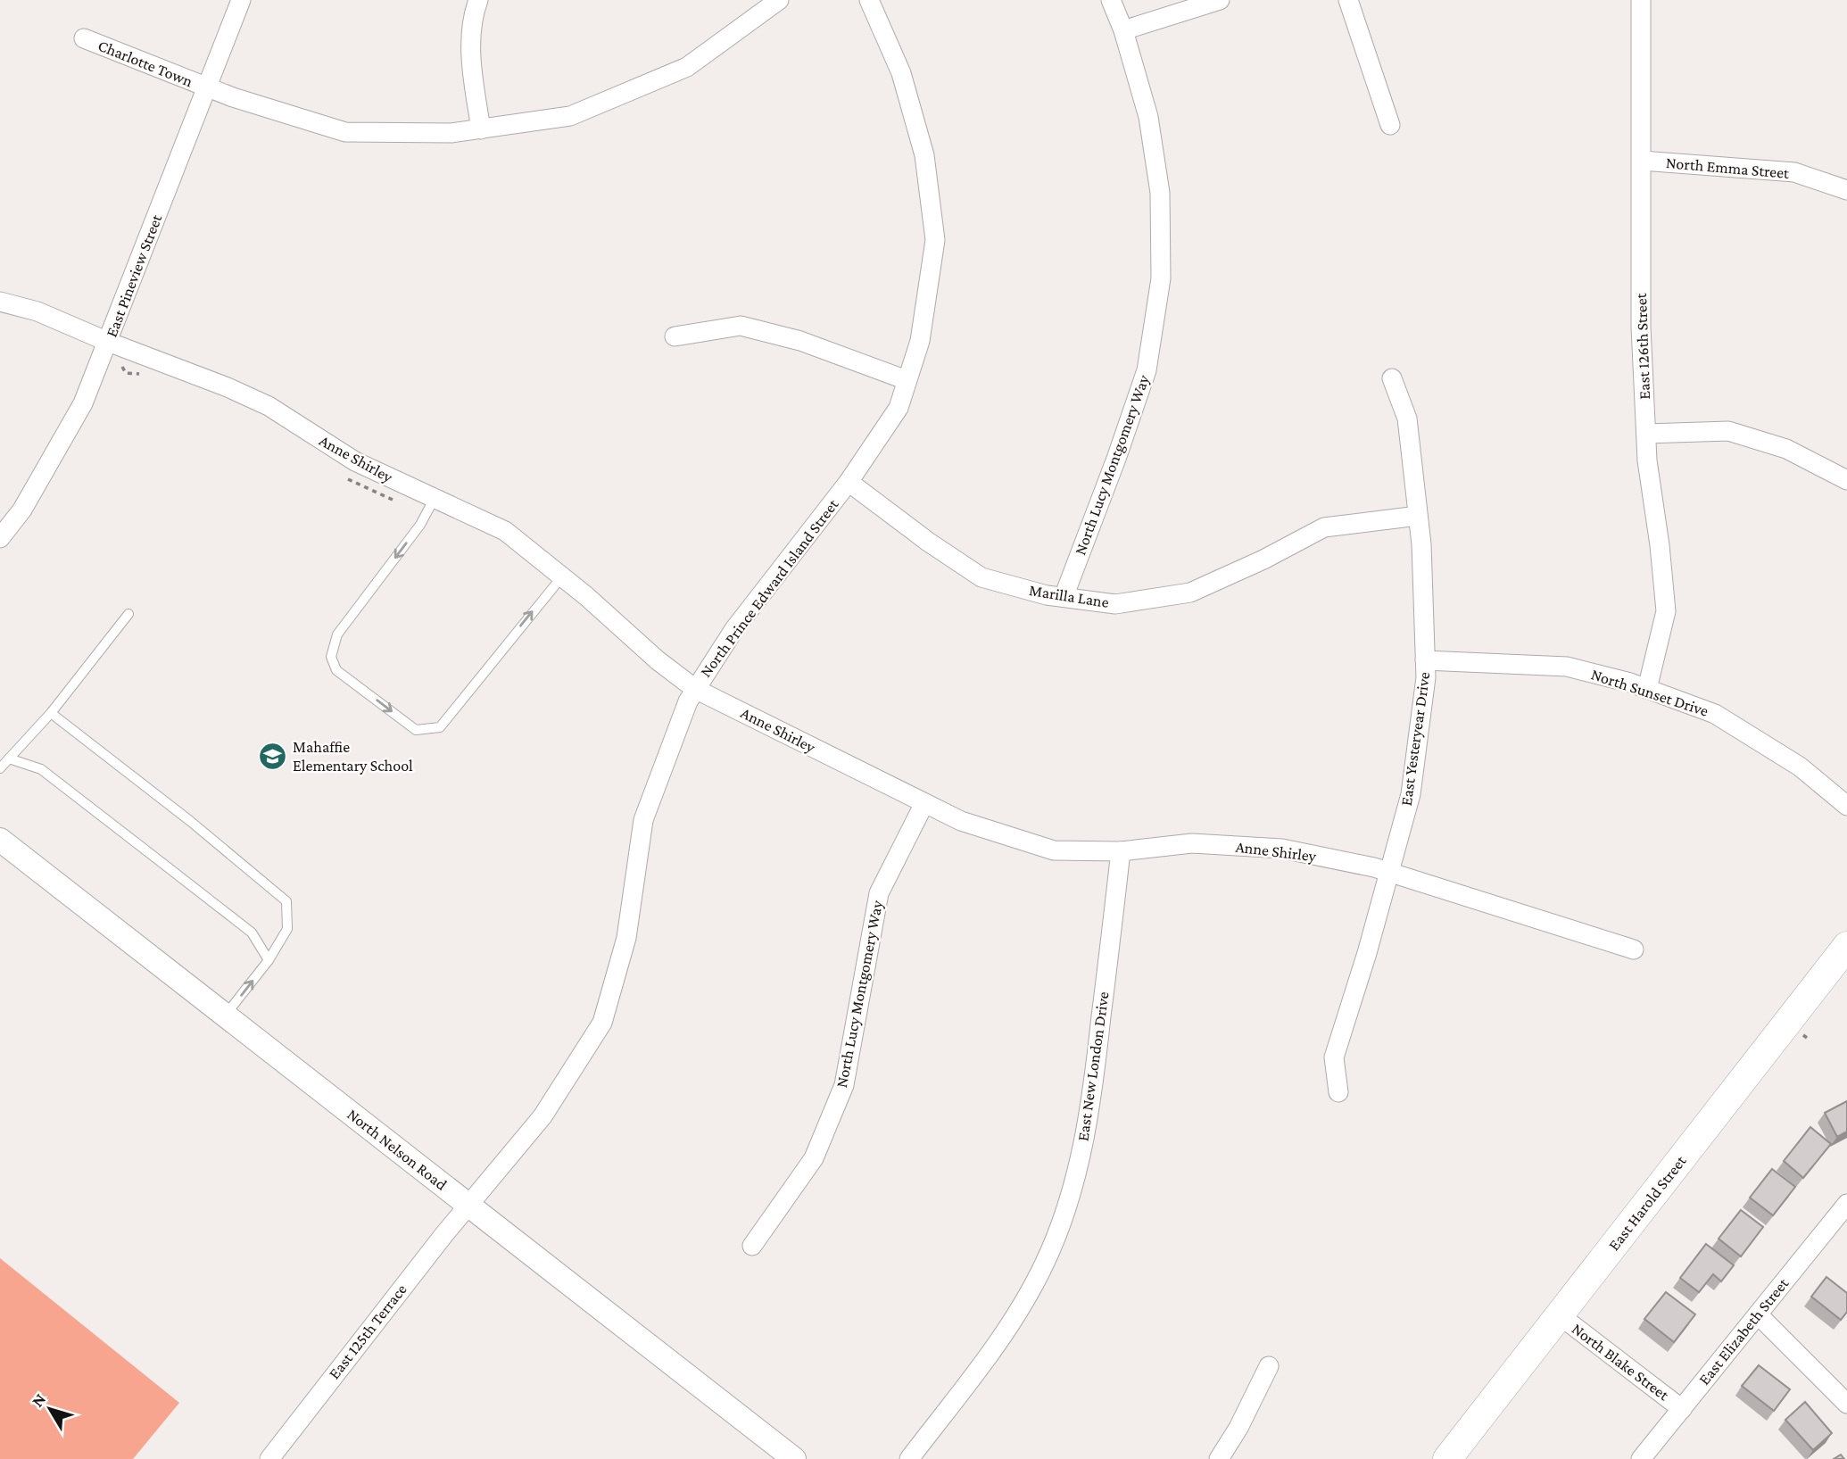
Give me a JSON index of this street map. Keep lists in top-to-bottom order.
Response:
{
  "streets": {
    "main road": ["East Harold Street"],
    "street": [
      "Charlotte Town",
      "North Emma Street",
      "East Pineview Street",
      "East 126th Street",
      "Anne Shirley",
      "North Lucy Montgomery Way",
      "North Prince Edward Island Street",
      "Marilla Lane",
      "North Sunset Drive",
      "East Yesteryear Drive",
      "East New London Drive",
      "North Nelson Road",
      "East 125th Terrace",
      "East Elizabeth Street",
      "North Blake Street"
    ]
  },
  "crossings": [
    ["Charlotte Town", "East Pineview Street"],
    ["North Emma Street", "East 126th Street"],
    ["East Pineview Street", "Anne Shirley"],
    ["East 126th Street", "North Sunset Drive"],
    ["Anne Shirley", "North Lucy Montgomery Way"],
    ["Anne Shirley", "North Prince Edward Island Street"],
    ["Anne Shirley", "East Yesteryear Drive"],
    ["Anne Shirley", "East New London Drive"],
    ["North Lucy Montgomery Way", "Marilla Lane"],
    ["North Prince Edward Island Street", "Marilla Lane"],
    ["North Prince Edward Island Street", "North Nelson Road"],
    ["North Prince Edward Island Street", "East 125th Terrace"],
    ["Marilla Lane", "East Yesteryear Drive"],
    ["North Sunset Drive", "East Yesteryear Drive"],
    ["North Nelson Road", "East 125th Terrace"],
    ["East Harold Street", "North Blake Street"],
    ["East Elizabeth Street", "North Blake Street"]
  ],
  "places": {
    "school or university": ["Mahaffie Elementary School"]
  },
  "north": "top left"
}
